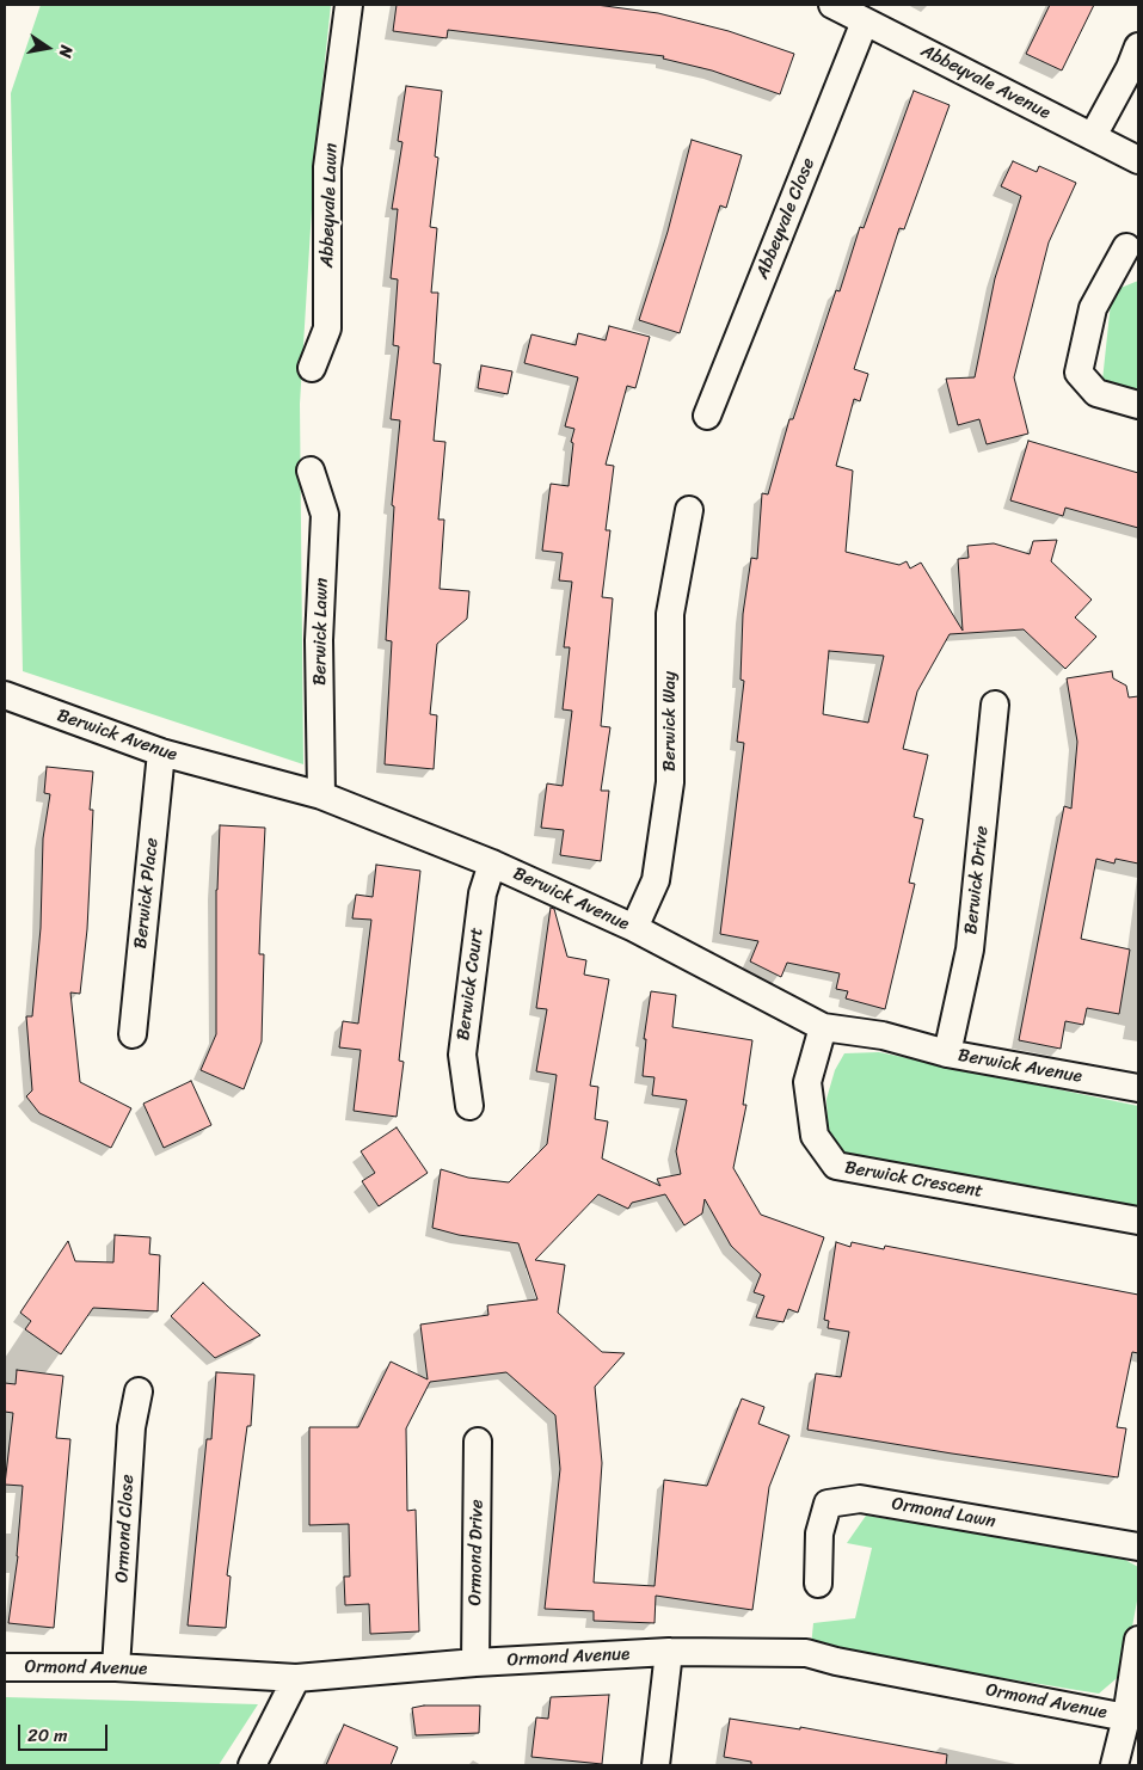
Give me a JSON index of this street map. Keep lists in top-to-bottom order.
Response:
{
  "streets": {
    "street": [
      "Abbeyvale Avenue",
      "Abbeyvale Lawn",
      "Abbeyvale Close",
      "Berwick Lawn",
      "Berwick Way",
      "Berwick Avenue",
      "Berwick Drive",
      "Berwick Place",
      "Berwick Court",
      "Berwick Crescent",
      "Ormond Lawn",
      "Ormond Close",
      "Ormond Drive",
      "Ormond Avenue"
    ]
  },
  "crossings": [
    ["Abbeyvale Avenue", "Abbeyvale Close"],
    ["Berwick Lawn", "Berwick Avenue"],
    ["Berwick Way", "Berwick Avenue"],
    ["Berwick Avenue", "Berwick Drive"],
    ["Berwick Avenue", "Berwick Place"],
    ["Berwick Avenue", "Berwick Court"],
    ["Berwick Avenue", "Berwick Crescent"],
    ["Ormond Close", "Ormond Avenue"],
    ["Ormond Drive", "Ormond Avenue"]
  ],
  "scale_bar": "20 m",
  "north": "right"
}
